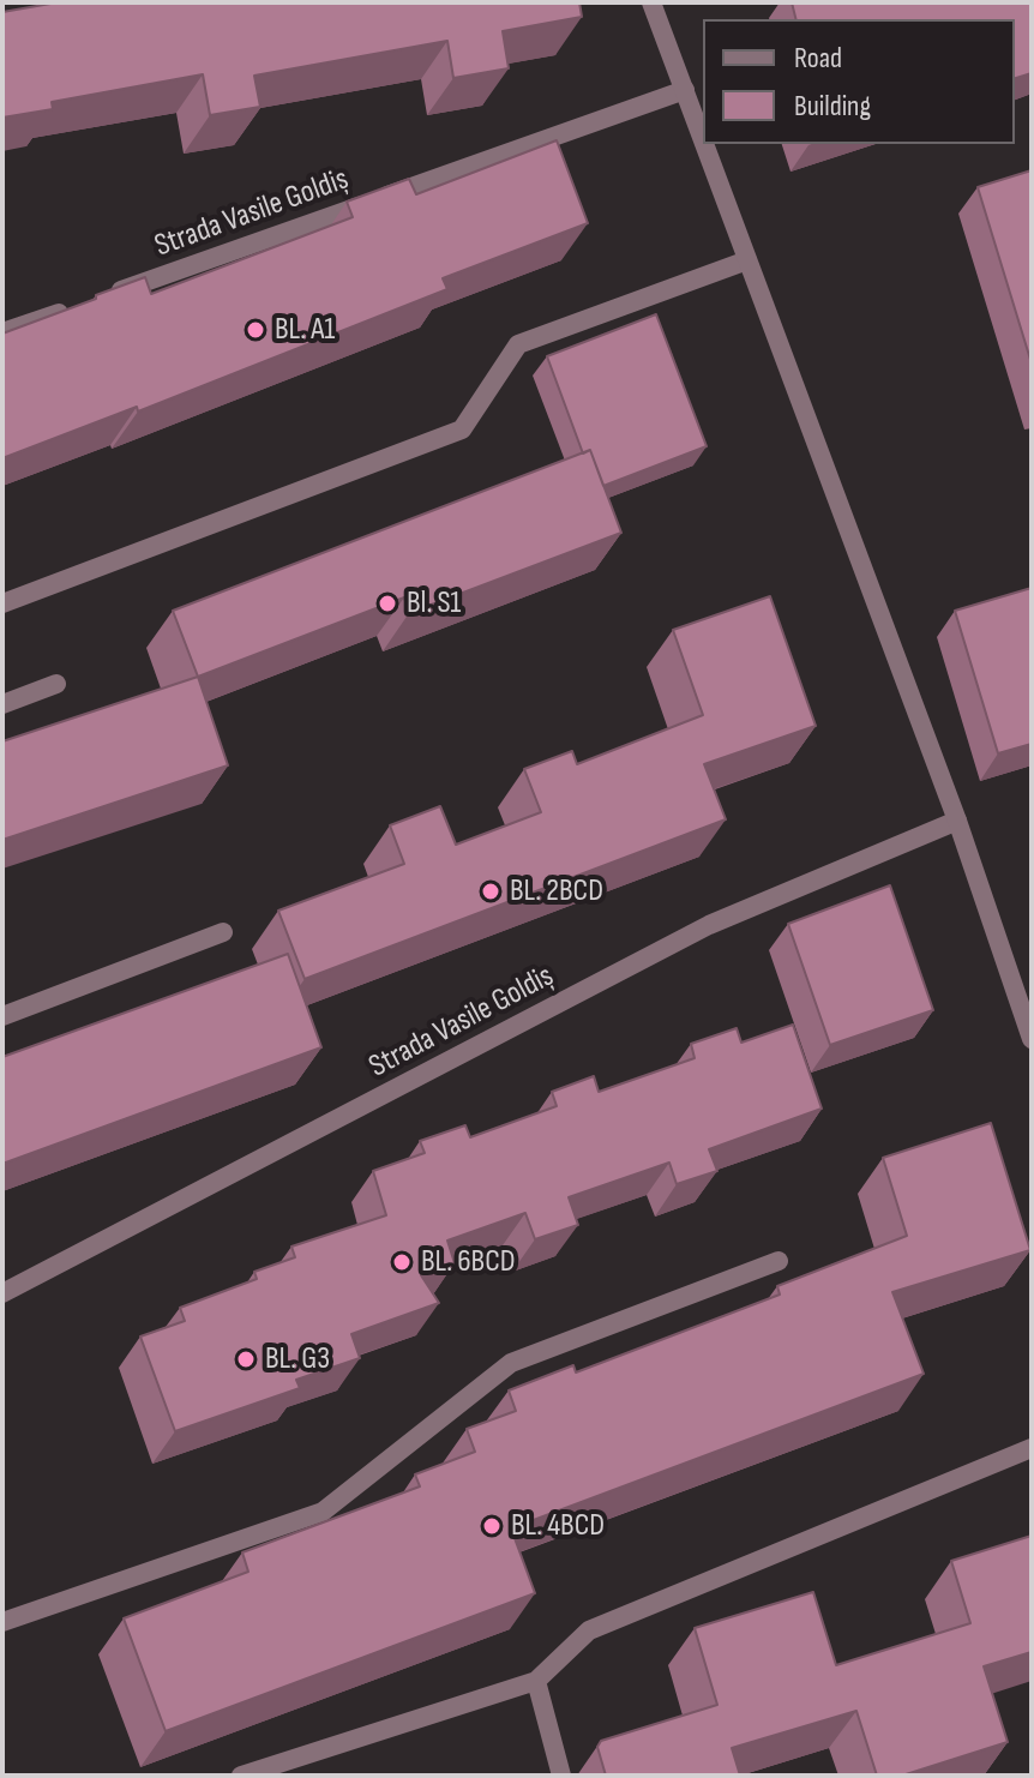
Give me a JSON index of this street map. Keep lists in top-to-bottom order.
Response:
{
  "streets": {
    "street": ["Strada Vasile Goldiș"]
  },
  "places": [
    "BL. A1",
    "Bl. S1",
    "BL. 2BCD",
    "BL. 6BCD",
    "BL. G3",
    "BL. 4BCD"
  ],
  "legend": ["Road", "Building"]
}
